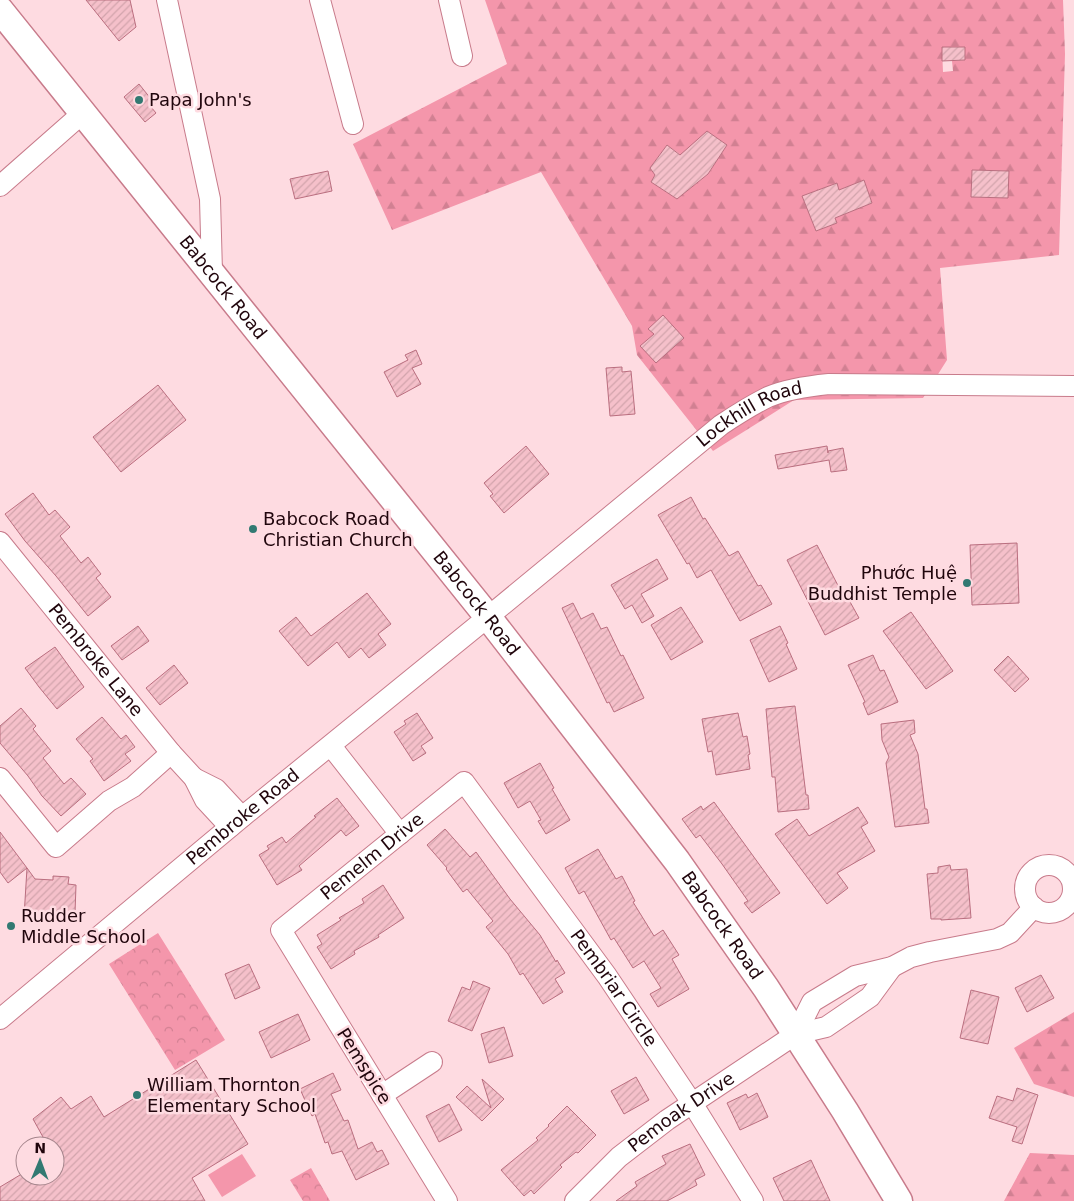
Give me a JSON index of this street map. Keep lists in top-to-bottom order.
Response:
{
  "streets": {
    "main road": ["Babcock Road"],
    "street": [
      "Lockhill Road",
      "Pembroke Lane",
      "Pembroke Road",
      "Pemelm Drive",
      "Pembriar Circle",
      "Pemspice",
      "Pemoak Drive"
    ]
  },
  "crossings": [
    ["Babcock Road", "Lockhill Road"],
    ["Babcock Road", "Pembroke Road"],
    ["Babcock Road", "Pemoak Drive"],
    ["Lockhill Road", "Pembroke Road"],
    ["Pembroke Lane", "Pembroke Road"],
    ["Pemelm Drive", "Pembriar Circle"],
    ["Pemelm Drive", "Pemspice"],
    ["Pembriar Circle", "Pemoak Drive"]
  ],
  "places": [
    "Papa John's",
    "Babcock Road Christian Church",
    "Phước Huệ Buddhist Temple",
    "Rudder Middle School",
    "William Thornton Elementary School"
  ],
  "north": "top"
}
